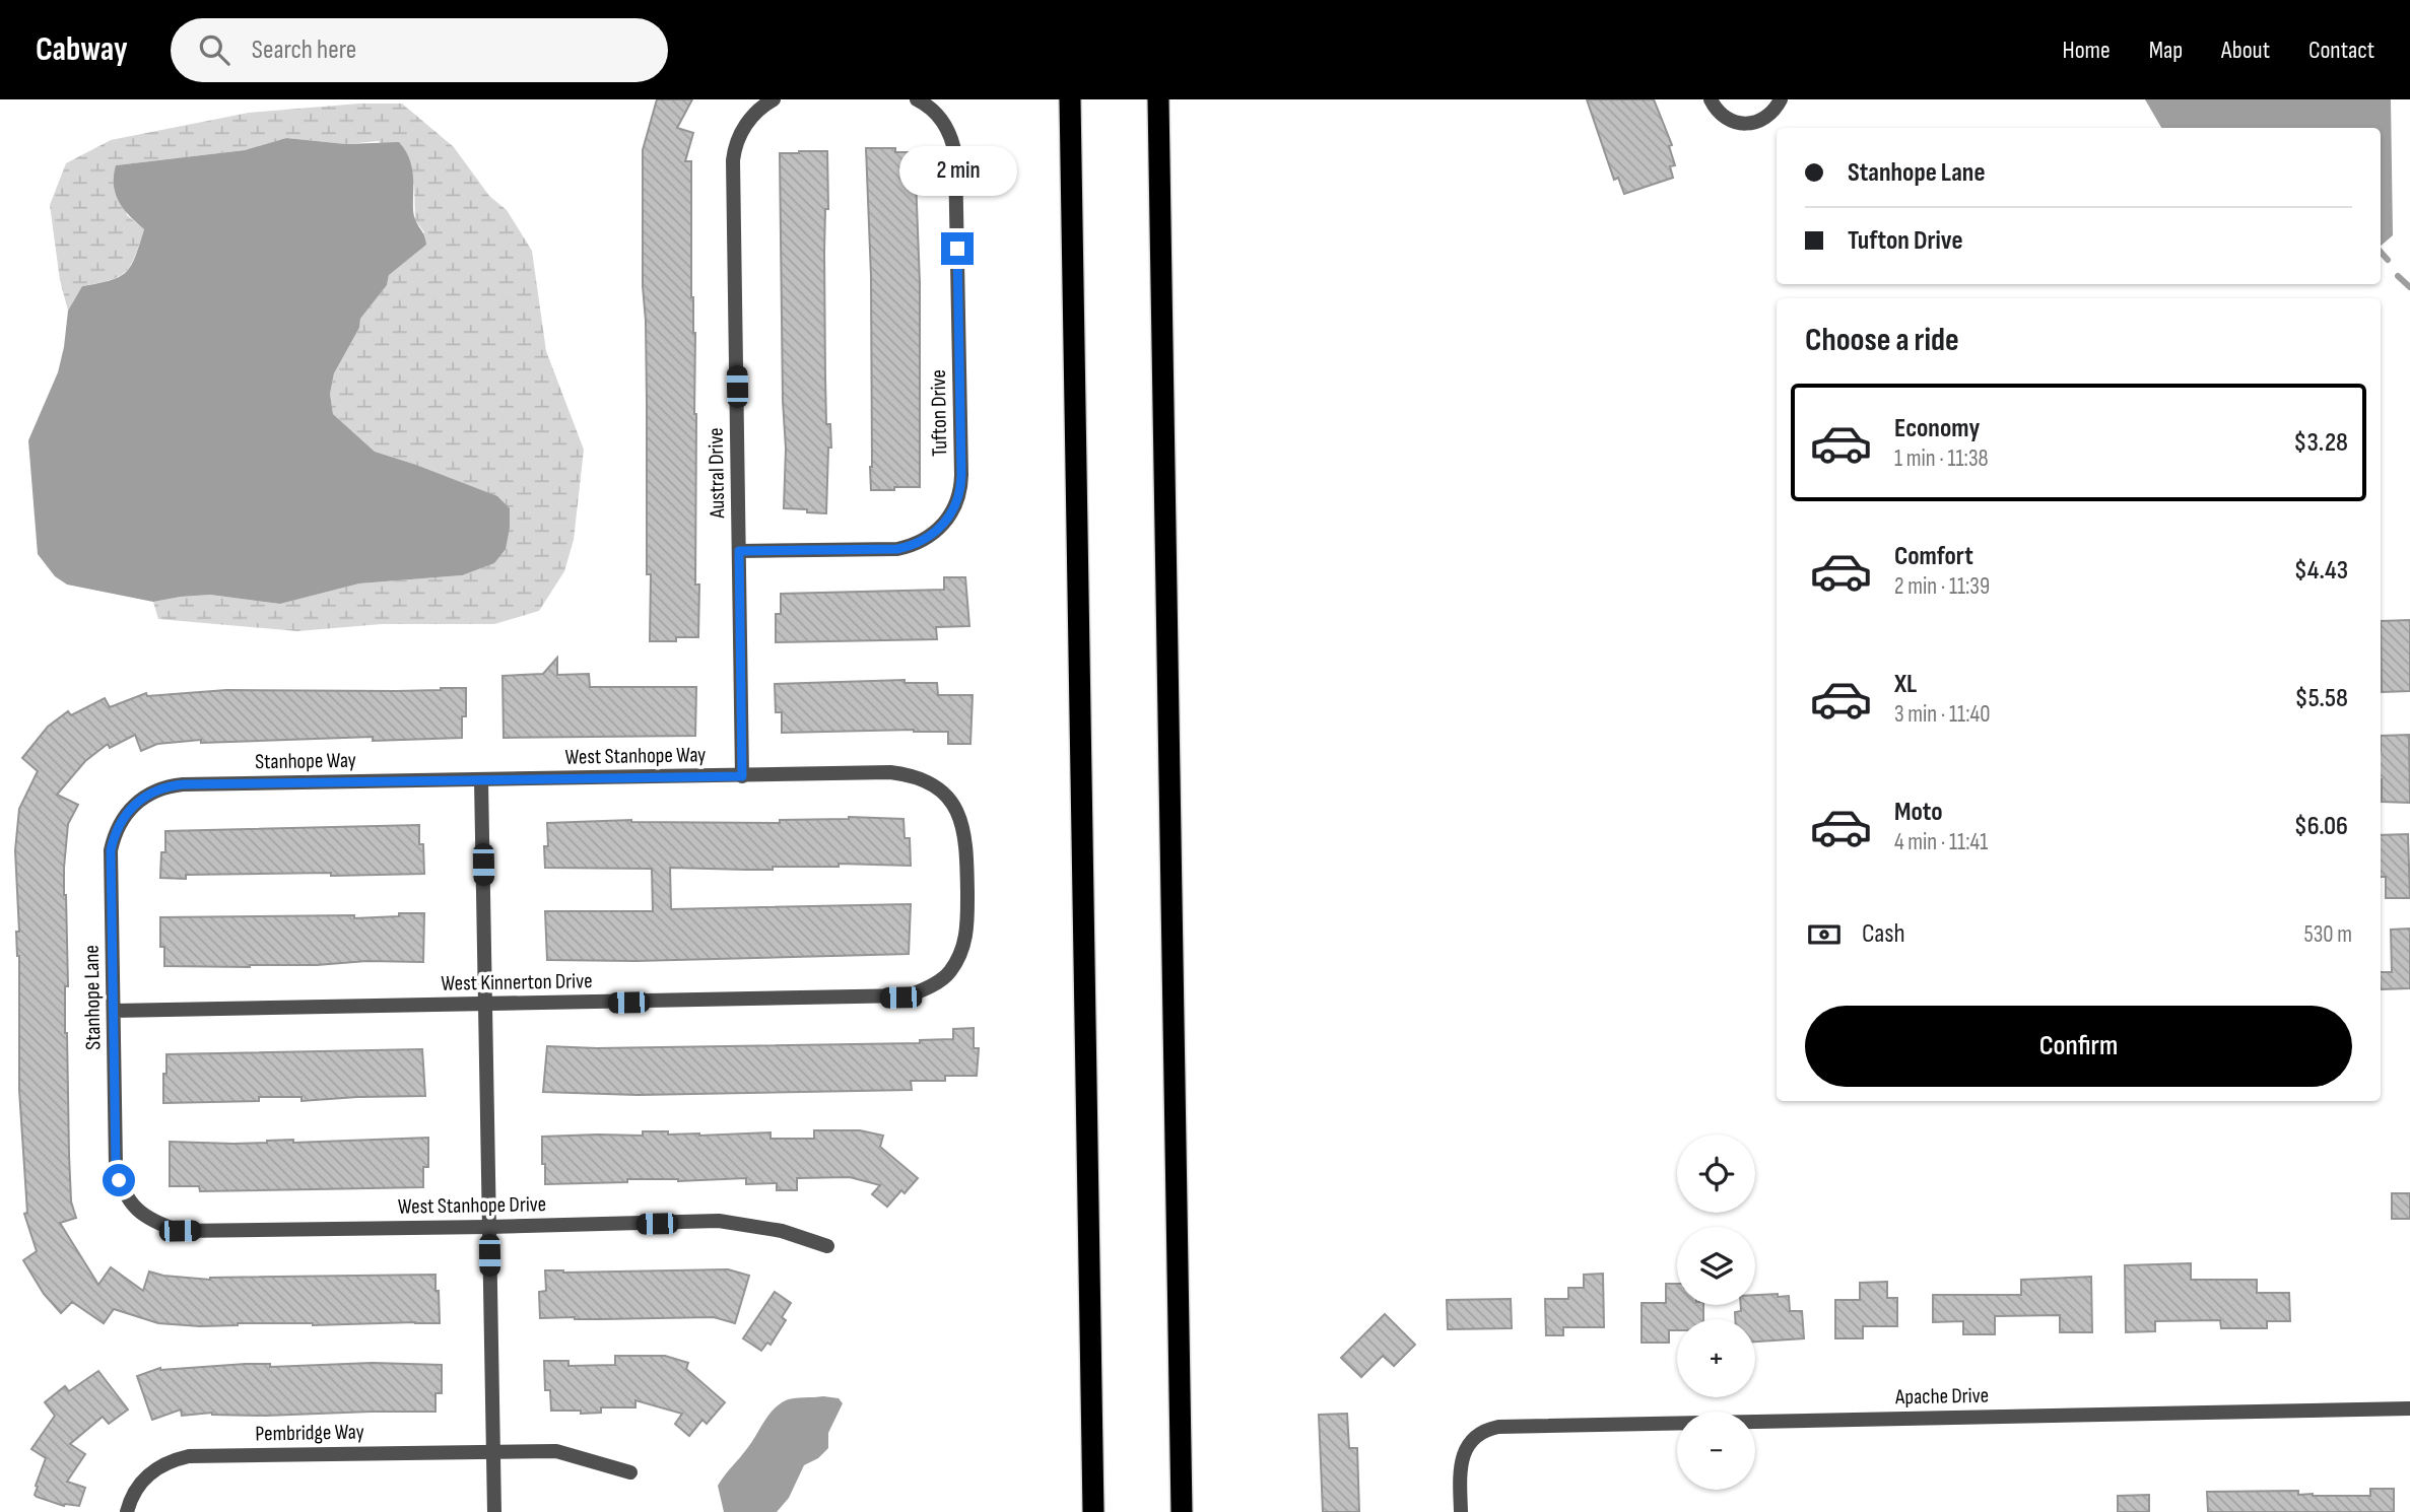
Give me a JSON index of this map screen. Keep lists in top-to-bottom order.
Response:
{
  "streets": {
    "street": [
      "Tufton Drive",
      "Austral Drive",
      "West Stanhope Way",
      "Stanhope Way",
      "West Kinnerton Drive",
      "Stanhope Lane",
      "West Stanhope Drive",
      "Apache Drive",
      "Pembridge Way"
    ]
  },
  "crossings": [
    ["Tufton Drive", "Austral Drive"],
    ["Austral Drive", "West Stanhope Way"],
    ["West Stanhope Way", "Stanhope Way"],
    ["West Stanhope Way", "West Kinnerton Drive"],
    ["Stanhope Way", "Stanhope Lane"],
    ["West Kinnerton Drive", "Stanhope Lane"],
    ["Stanhope Lane", "West Stanhope Drive"]
  ],
  "page": {
    "header": "Cabway",
    "search": "Search here",
    "nav": [
      "Home",
      "Map",
      "About",
      "Contact"
    ],
    "banner": ["Stanhope Lane", "Tufton Drive"],
    "bubble": "2 min",
    "heading": "Choose a ride",
    "list": [
      {
        "name": "Economy",
        "note": "1 min · 11:38",
        "value": "$3.28"
      },
      {
        "name": "Comfort",
        "note": "2 min · 11:39",
        "value": "$4.43"
      },
      {
        "name": "XL",
        "note": "3 min · 11:40",
        "value": "$5.58"
      },
      {
        "name": "Moto",
        "note": "4 min · 11:41",
        "value": "$6.06"
      }
    ],
    "pay": ["Cash", "530 m"],
    "buttons": "Confirm",
    "map_buttons": ["+", "−"]
  }
}
